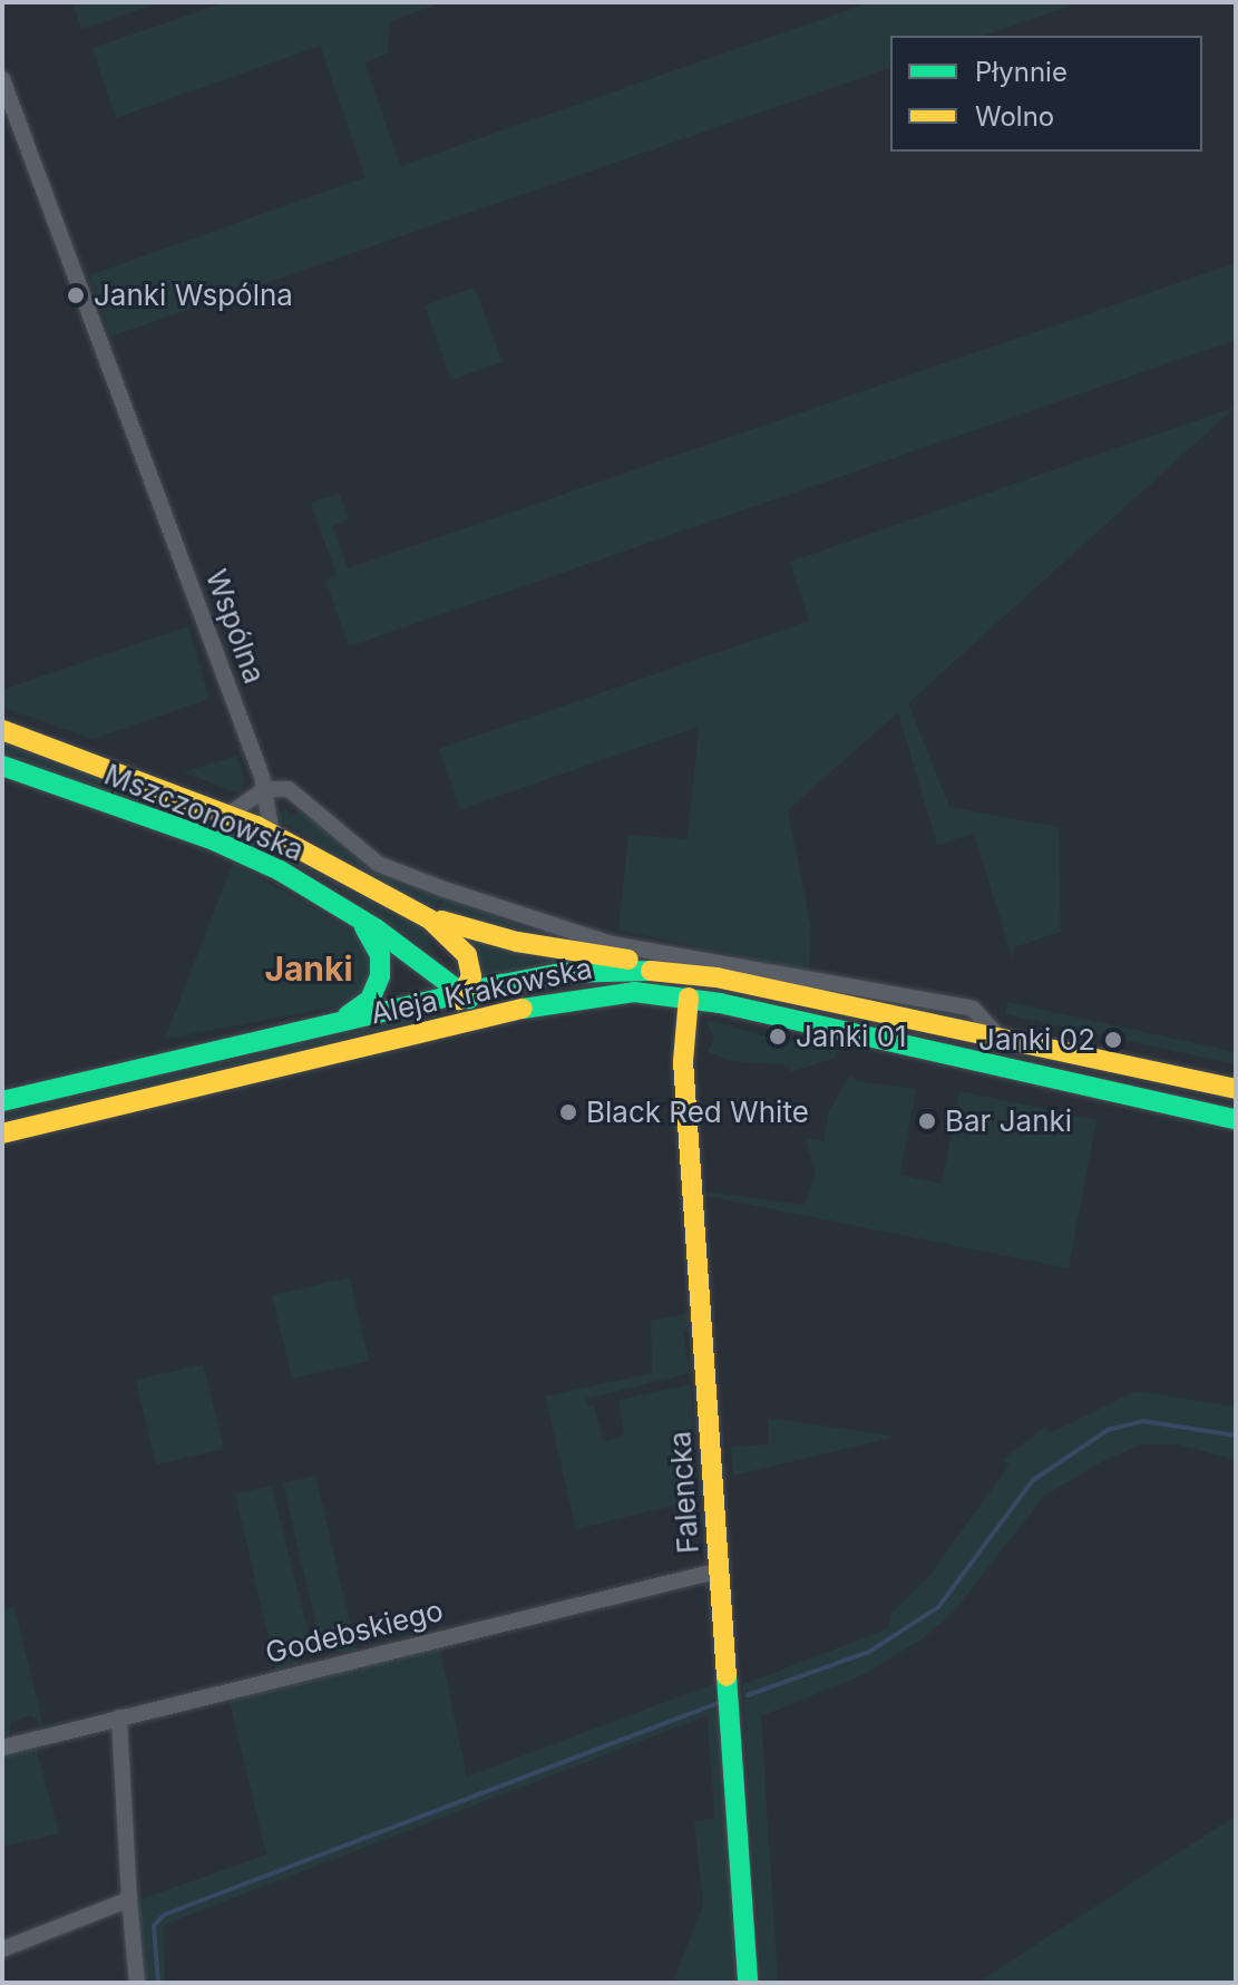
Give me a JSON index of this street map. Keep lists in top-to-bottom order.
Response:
{
  "streets": {
    "main road": ["Mszczonowska", "Aleja Krakowska", "Falencka"],
    "street": ["Wspólna", "Godebskiego"]
  },
  "crossings": [
    ["Wspólna", "Mszczonowska"],
    ["Mszczonowska", "Aleja Krakowska"],
    ["Aleja Krakowska", "Falencka"],
    ["Falencka", "Godebskiego"]
  ],
  "districts": ["Janki"],
  "places": [
    "Janki Wspólna",
    "Janki 01",
    "Janki 02",
    "Black Red White",
    "Bar Janki"
  ],
  "legend": ["Płynnie", "Wolno"]
}
